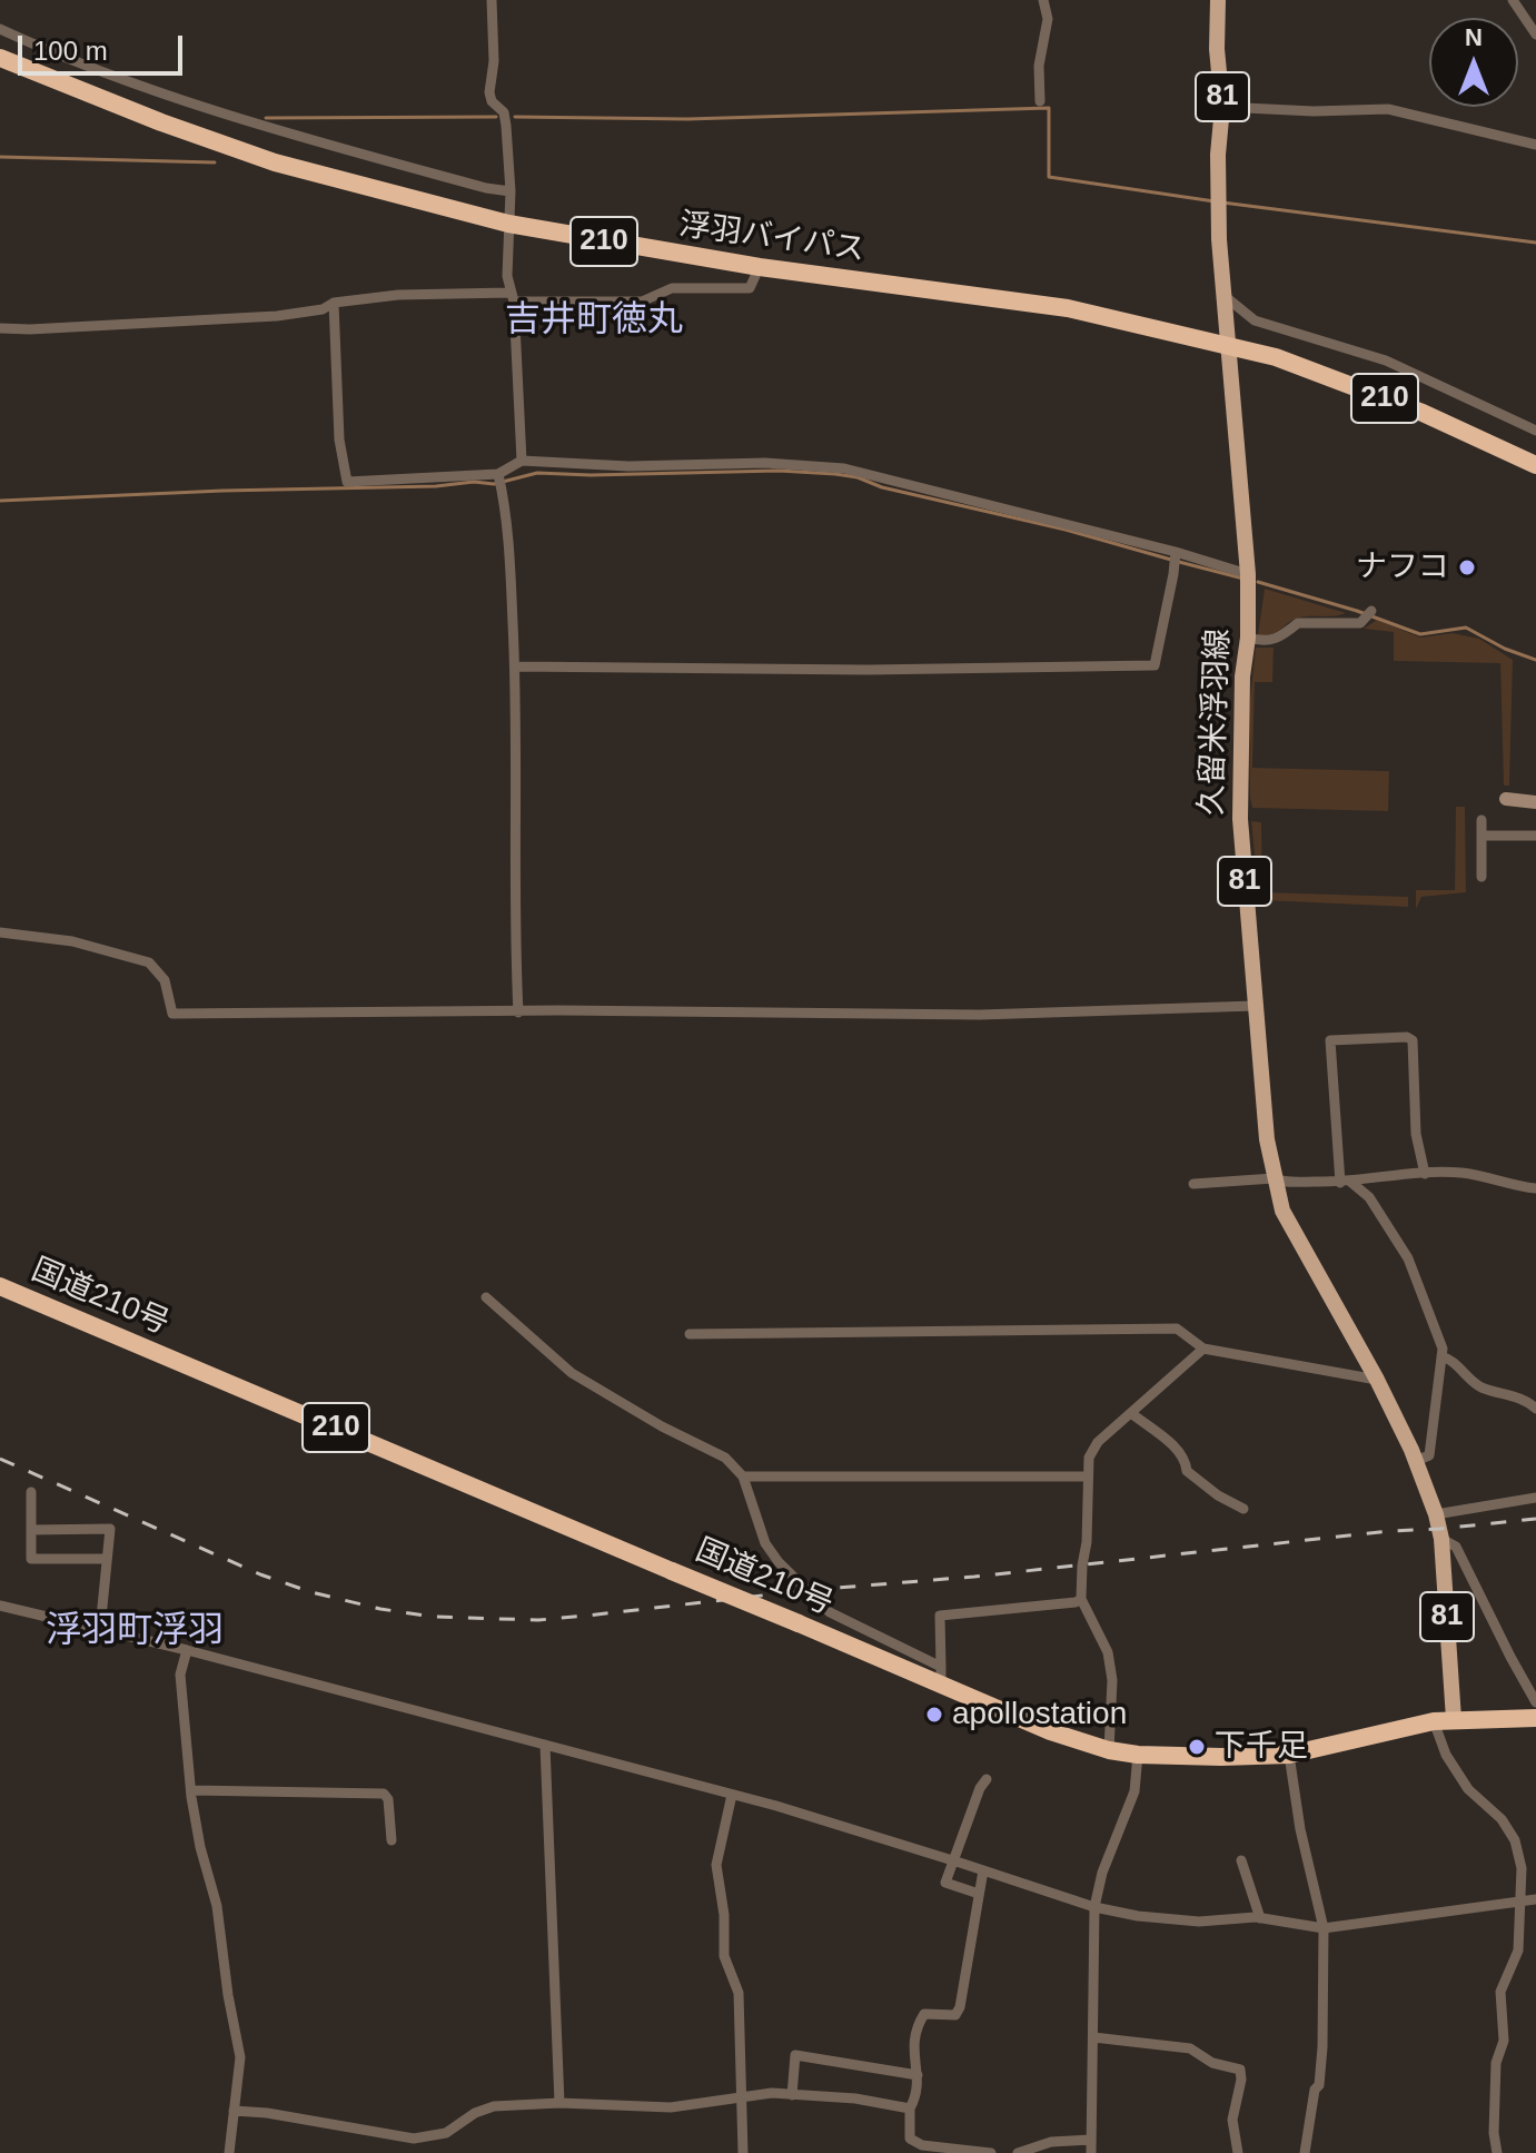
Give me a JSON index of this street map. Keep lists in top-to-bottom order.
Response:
{
  "streets": {
    "highway": ["浮羽バイパス", "210", "国道210号"],
    "main road": ["81", "久留米浮羽線"]
  },
  "crossings": [
    ["81", "久留米浮羽線"],
    ["81", "国道210号"],
    ["浮羽バイパス", "久留米浮羽線"]
  ],
  "districts": ["吉井町徳丸", "浮羽町浮羽"],
  "places": ["ナフコ", "apollostation", "下千足"],
  "scale_bar": "100 m",
  "north": "top"
}
